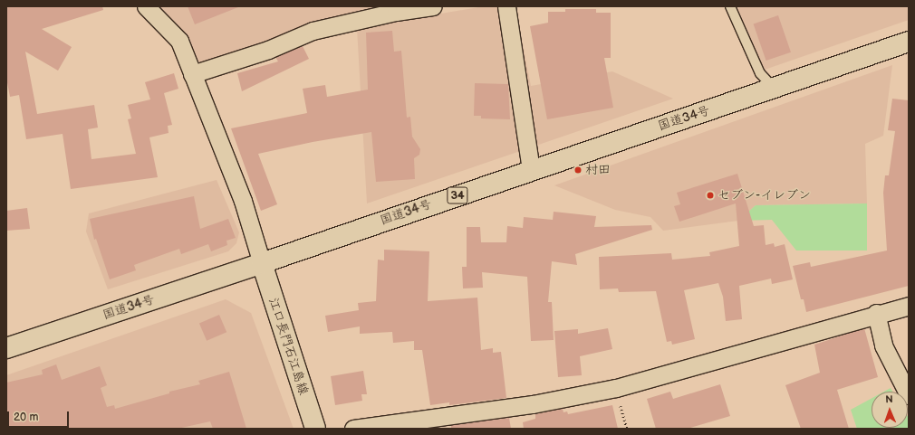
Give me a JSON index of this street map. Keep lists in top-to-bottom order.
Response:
{
  "streets": {
    "main road": ["国道34号", "34", "江口長門石江島線"]
  },
  "crossings": [
    ["国道34号", "江口長門石江島線"]
  ],
  "places": ["村田", "セブン-イレブン"],
  "scale_bar": "20 m",
  "north": "top"
}
